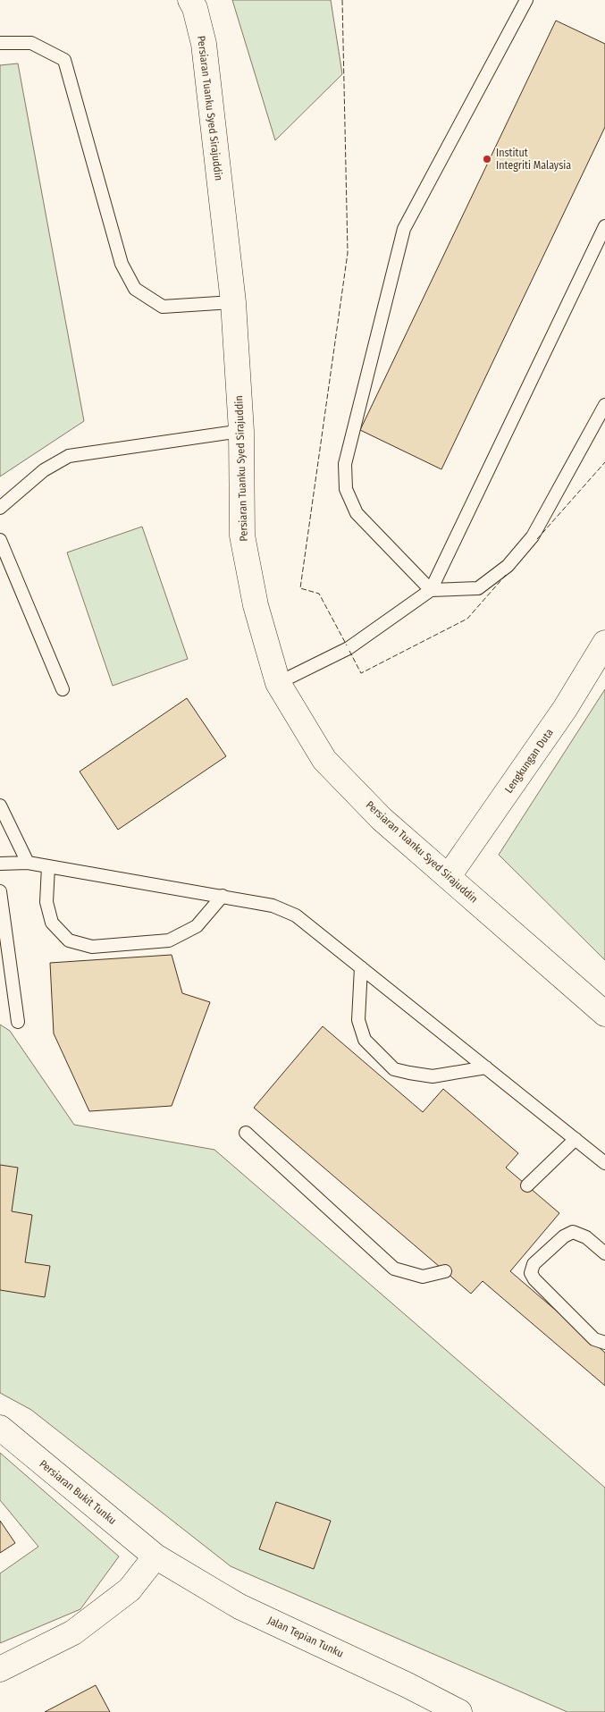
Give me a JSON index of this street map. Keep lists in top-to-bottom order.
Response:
{
  "streets": {
    "street": [
      "Persiaran Tuanku Syed Sirajuddin",
      "Lengkungan Duta",
      "Persiaran Bukit Tunku",
      "Jalan Tepian Tunku"
    ]
  },
  "crossings": [
    ["Persiaran Tuanku Syed Sirajuddin", "Lengkungan Duta"],
    ["Persiaran Bukit Tunku", "Jalan Tepian Tunku"]
  ],
  "places": ["Institut Integriti Malaysia"]
}
